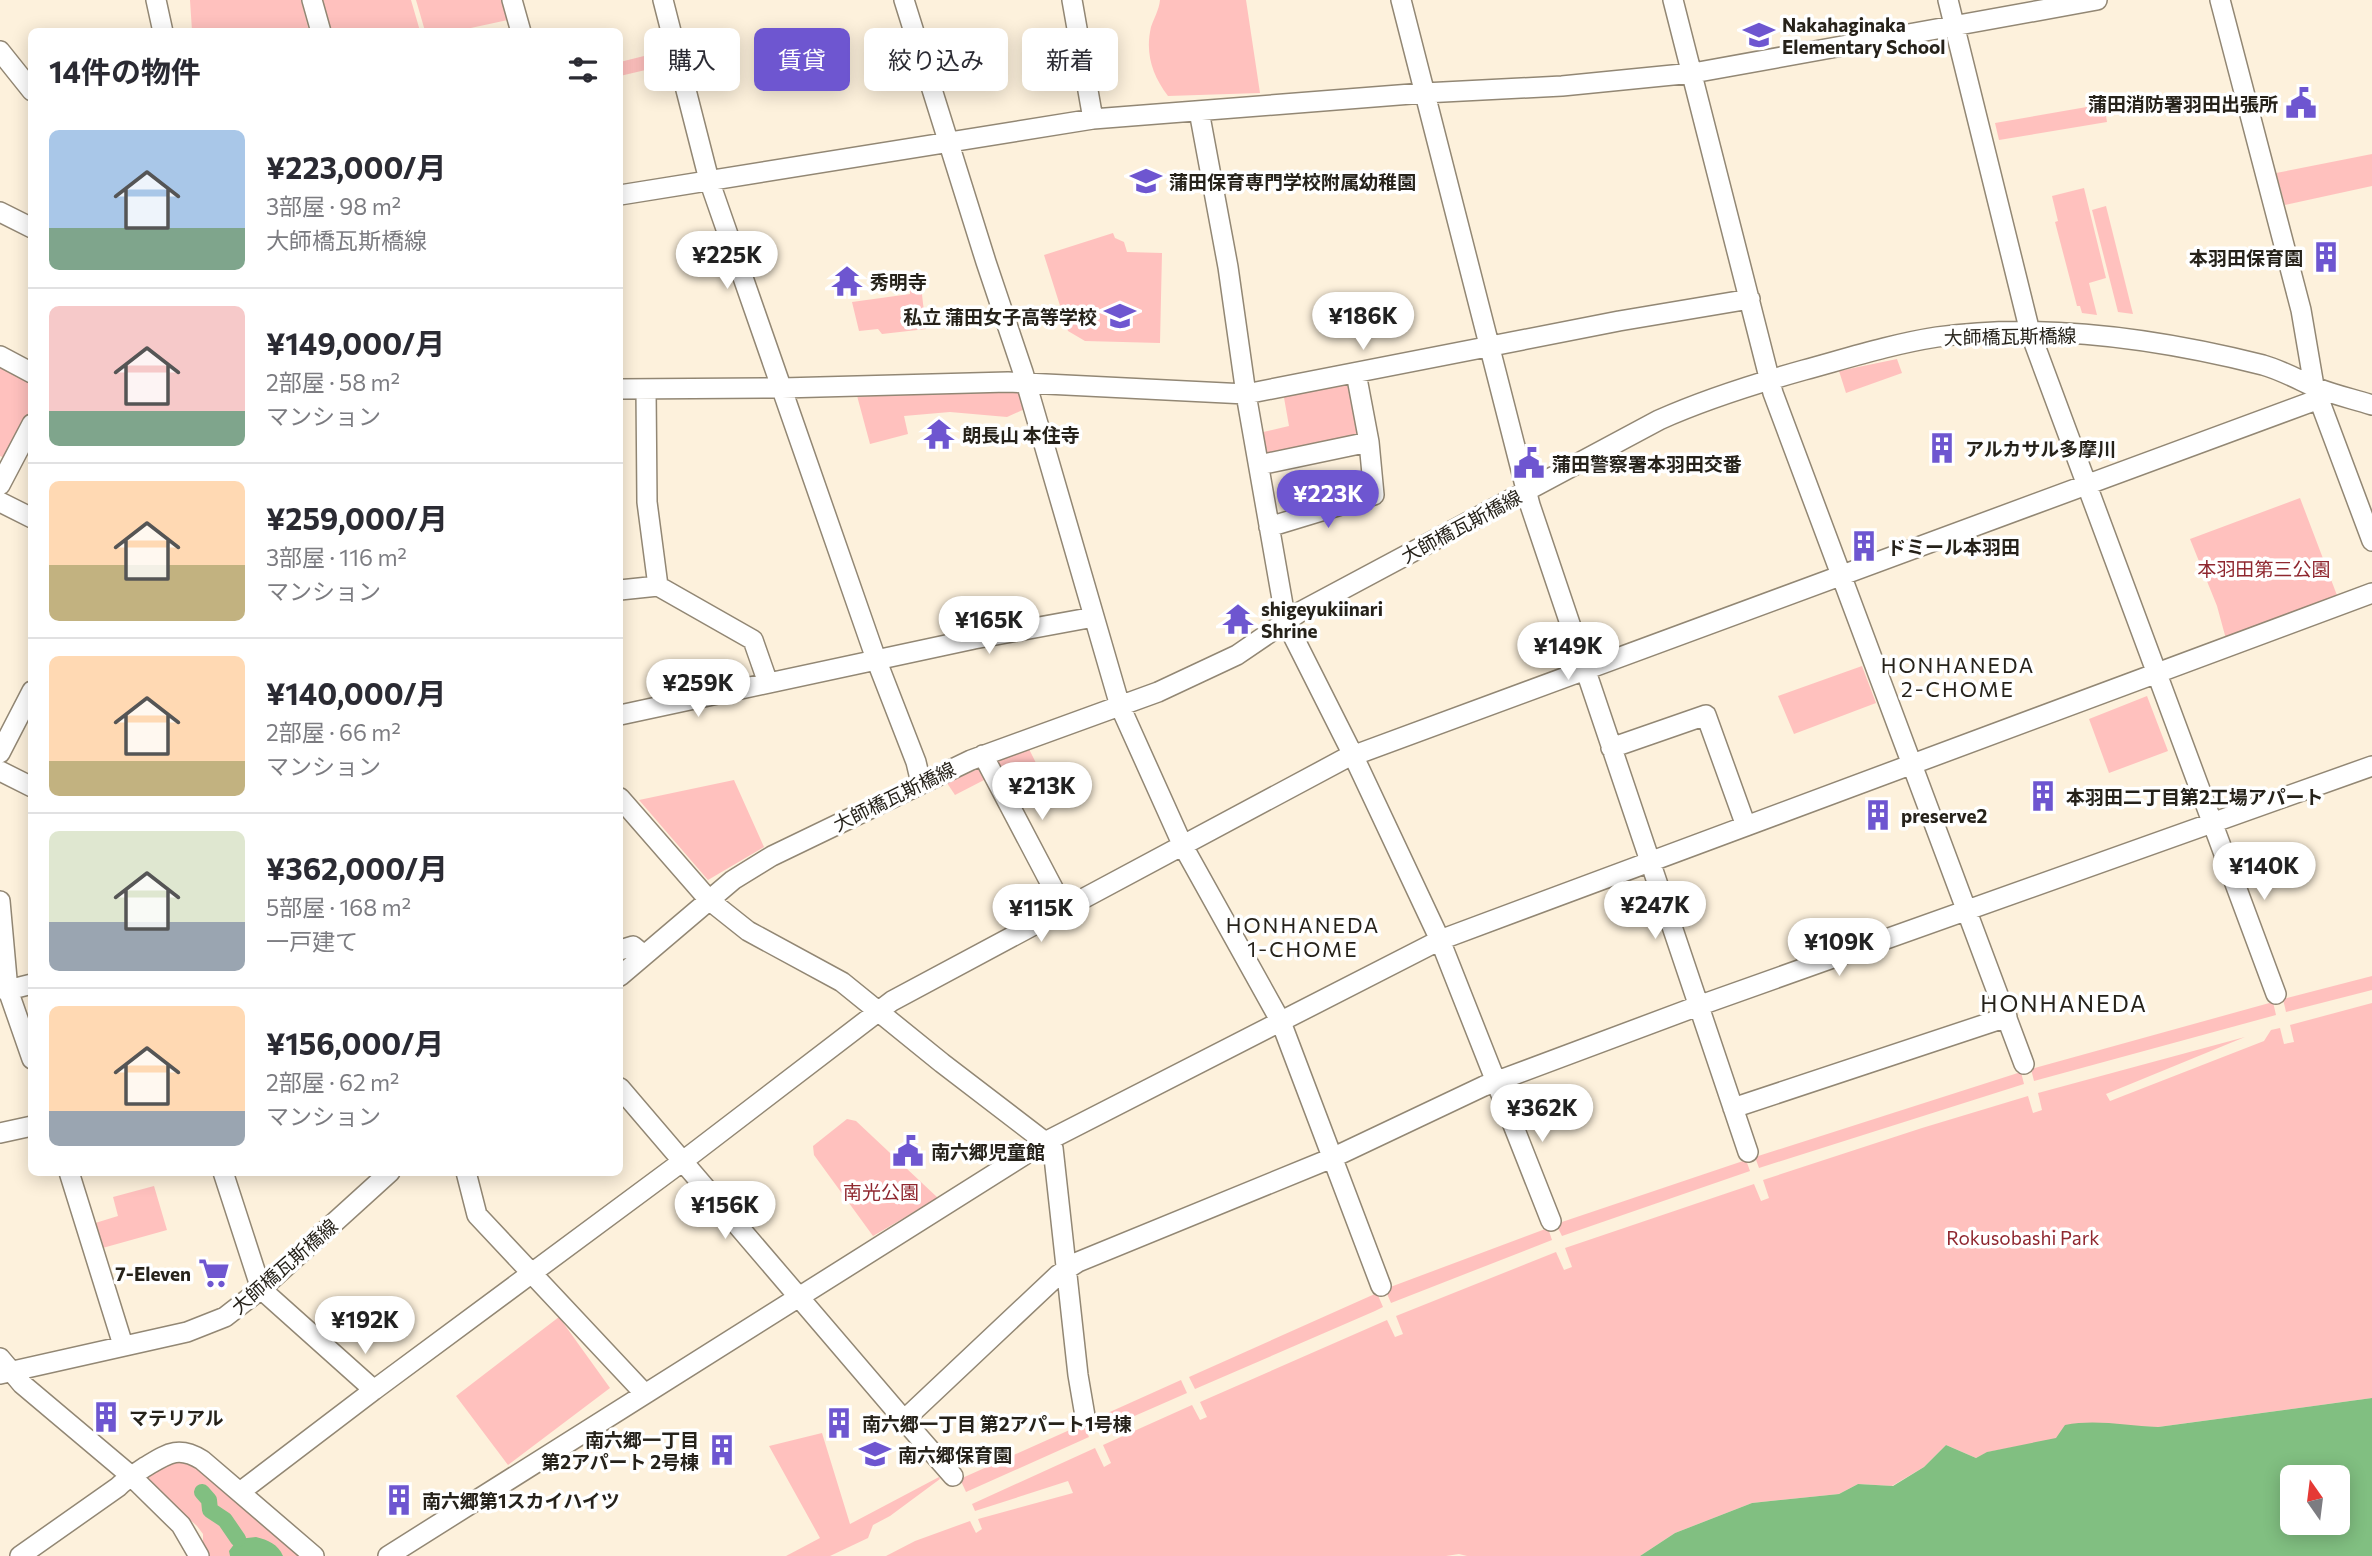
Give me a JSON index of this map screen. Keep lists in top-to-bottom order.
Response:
{
  "streets": {
    "street": ["大師橋瓦斯橋線"]
  },
  "districts": ["HONHANEDA 2-CHOME", "HONHANEDA 1-CHOME", "HONHANEDA"],
  "parks": ["本羽田第三公園", "南光公園", "Rokusobashi Park"],
  "places": {
    "school or university": [
      "Nakahaginaka Elementary School",
      "蒲田保育専門学校附属幼稚園",
      "私立 蒲田女子高等学校",
      "南六郷保育園"
    ],
    "public building": ["蒲田消防署羽田出張所", "蒲田警察署本羽田交番", "南六郷児童館"],
    "building": [
      "本羽田保育園",
      "アルカサル多摩川",
      "ドミール本羽田",
      "本羽田二丁目第2工場アパート",
      "preserve2",
      "マテリアル",
      "南六郷一丁目 第2アパート1号棟",
      "南六郷一丁目 第2アパート 2号棟",
      "南六郷第1スカイハイツ"
    ],
    "temple": ["秀明寺", "朗長山 本住寺", "shigeyukiinari Shrine"],
    "supermarket": ["7-Eleven"]
  },
  "north": "top",
  "page": {
    "chip": [
      "購入",
      "賃貸",
      "絞り込み",
      "新着"
    ],
    "heading": "14件の物件",
    "list": [
      {
        "name": "¥223,000/月",
        "note": "3部屋 · 98 m² · 大師橋瓦斯橋線"
      },
      {
        "name": "¥149,000/月",
        "note": "2部屋 · 58 m² · マンション"
      },
      {
        "name": "¥259,000/月",
        "note": "3部屋 · 116 m² · マンション"
      },
      {
        "name": "¥140,000/月",
        "note": "2部屋 · 66 m² · マンション"
      },
      {
        "name": "¥362,000/月",
        "note": "5部屋 · 168 m² · 一戸建て"
      },
      {
        "name": "¥156,000/月",
        "note": "2部屋 · 62 m² · マンション"
      }
    ],
    "price": [
      "¥225K",
      "¥186K",
      "¥223K",
      "¥165K",
      "¥149K",
      "¥259K",
      "¥213K",
      "¥140K",
      "¥247K",
      "¥115K",
      "¥109K",
      "¥362K",
      "¥156K",
      "¥192K"
    ]
  }
}
